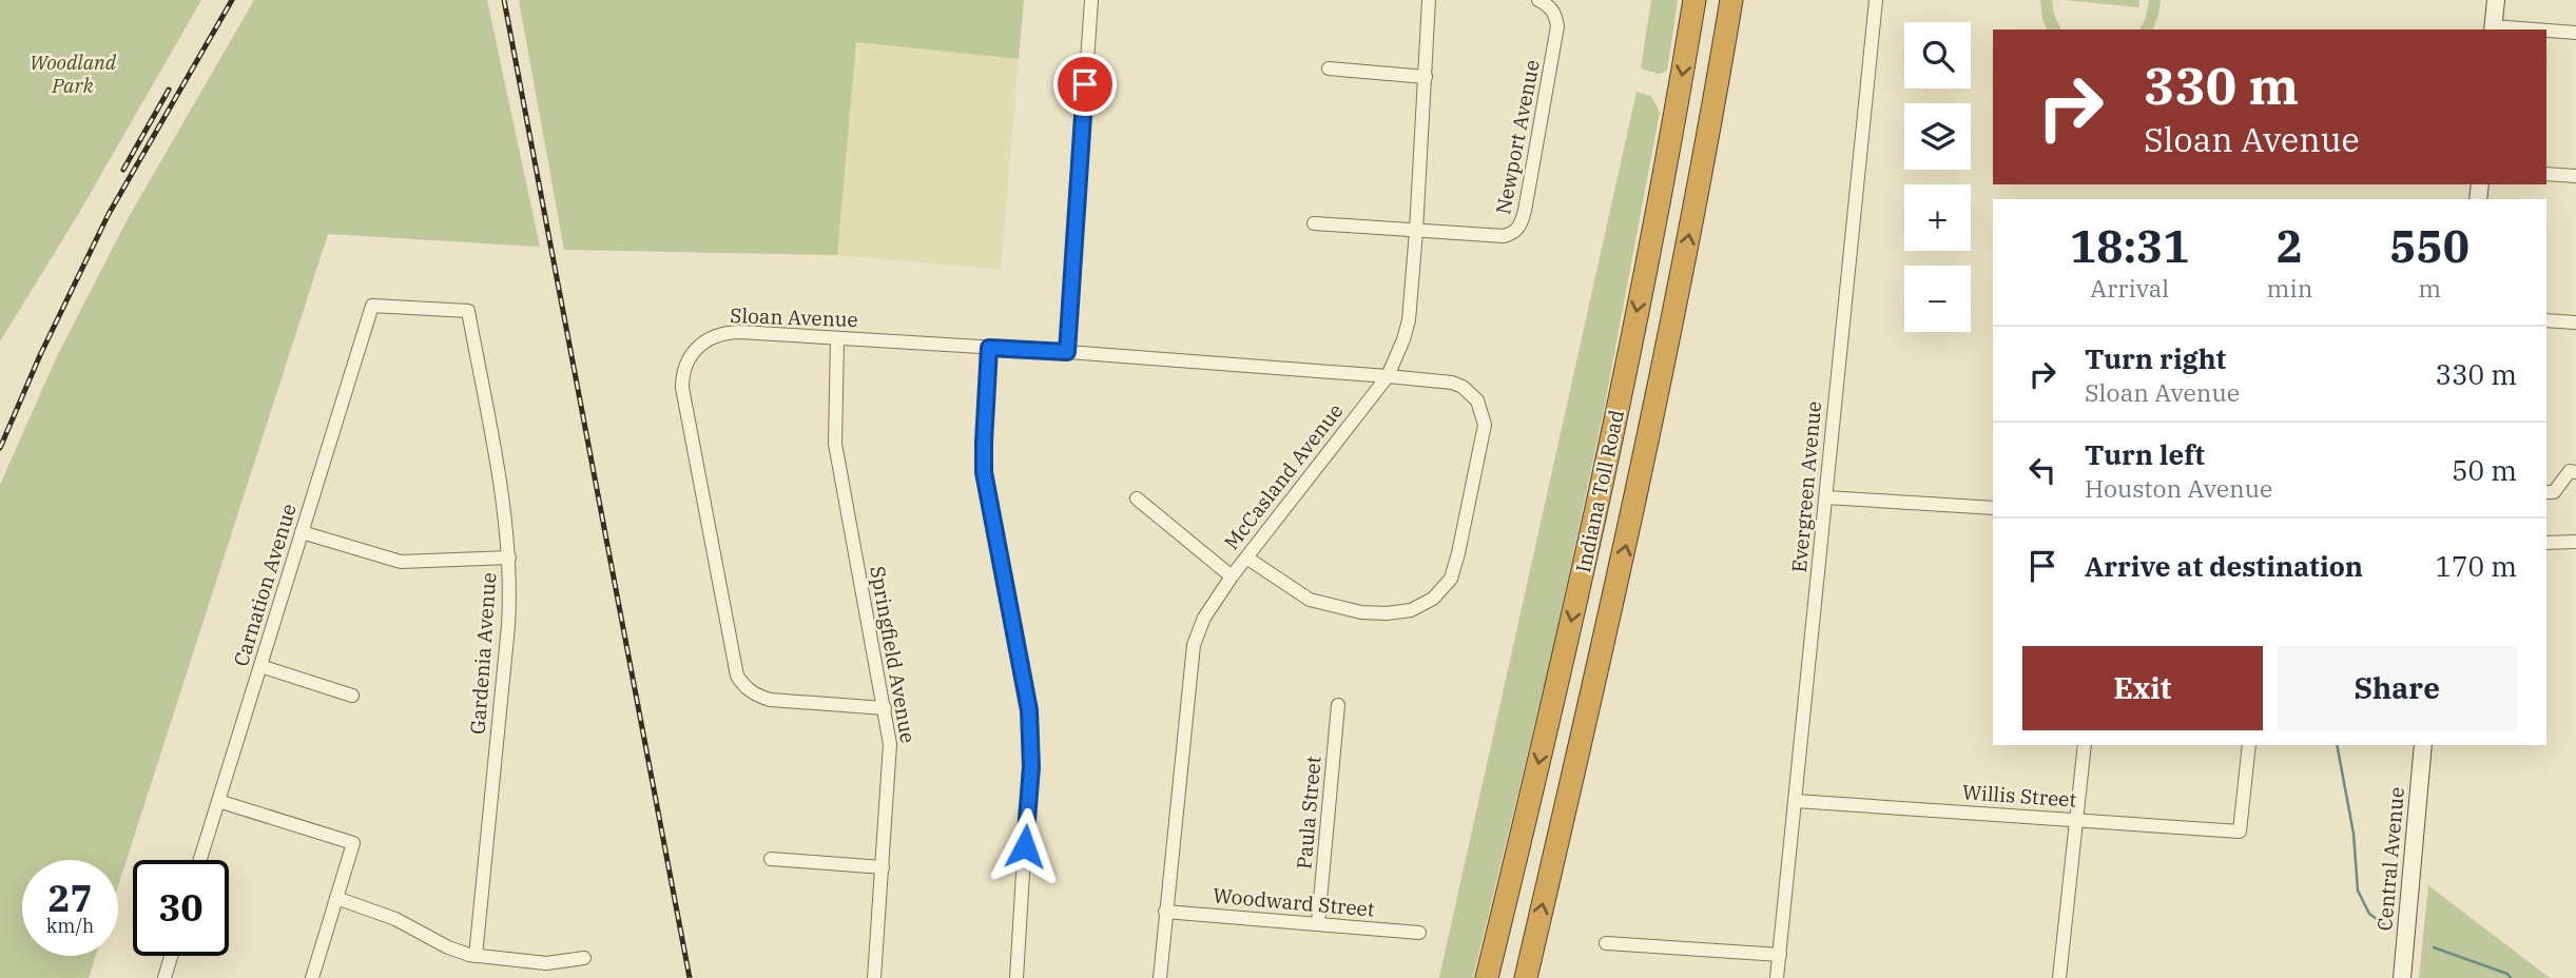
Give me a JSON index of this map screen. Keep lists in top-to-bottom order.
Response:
{
  "streets": {
    "highway": ["Indiana Toll Road"],
    "main road": ["Central Avenue"],
    "street": [
      "Newport Avenue",
      "Sloan Avenue",
      "McCasland Avenue",
      "Evergreen Avenue",
      "Carnation Avenue",
      "Gardenia Avenue",
      "Springfield Avenue",
      "Willis Street",
      "Paula Street",
      "Woodward Street"
    ]
  },
  "crossings": [
    ["Newport Avenue", "McCasland Avenue"],
    ["Sloan Avenue", "McCasland Avenue"],
    ["Sloan Avenue", "Springfield Avenue"],
    ["McCasland Avenue", "Woodward Street"],
    ["Evergreen Avenue", "Willis Street"],
    ["Carnation Avenue", "Gardenia Avenue"],
    ["Paula Street", "Woodward Street"]
  ],
  "parks": ["Woodland Park"],
  "page": {
    "map_buttons": ["+", "−"],
    "turn": ["330 m", "Sloan Avenue"],
    "eta": [
      "18:31",
      "Arrival",
      "2",
      "min",
      "550",
      "m"
    ],
    "list": [
      {
        "name": "Turn right",
        "note": "Sloan Avenue",
        "value": "330 m"
      },
      {
        "name": "Turn left",
        "note": "Houston Avenue",
        "value": "50 m"
      },
      {
        "name": "Arrive at destination",
        "value": "170 m"
      }
    ],
    "buttons": ["Exit", "Share"],
    "speed": "27 km/h",
    "limit": "30"
  }
}
